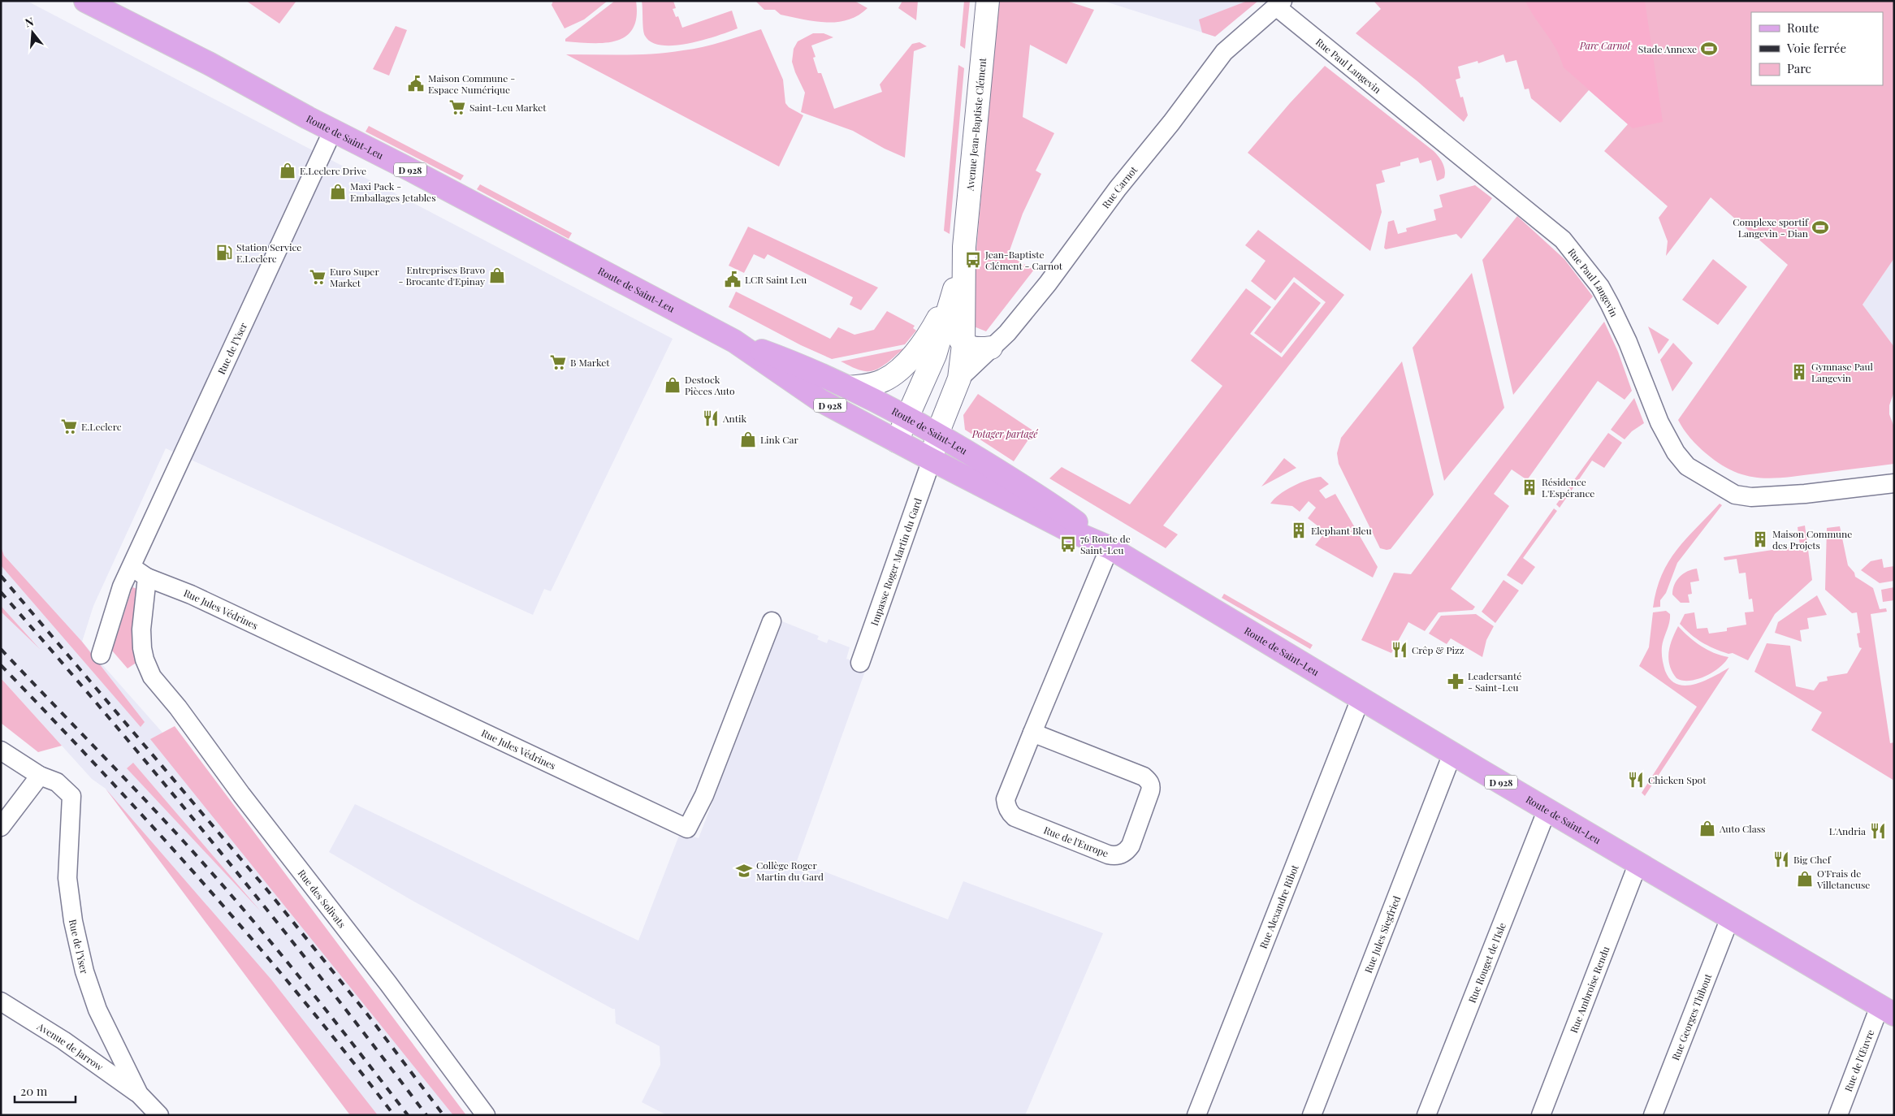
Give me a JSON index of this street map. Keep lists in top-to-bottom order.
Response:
{
  "streets": {
    "main road": ["Route de Saint-Leu", "D 928"],
    "street": [
      "Rue Paul Langevin",
      "Avenue Jean-Baptiste Clément",
      "Rue Carnot",
      "Rue de l'Yser",
      "Impasse Roger Martin du Gard",
      "Rue Jules Védrines",
      "Rue de l'Europe",
      "Rue des Solivats",
      "Rue Alexandre Ribot",
      "Rue Jules Siegfried",
      "Rue Rouget de l'Isle",
      "Rue Ambroise Rendu",
      "Rue Georges Thibout",
      "Avenue de Jarrow",
      "Rue de l'Œuvre"
    ]
  },
  "crossings": [
    ["Rue Paul Langevin", "Rue Carnot"],
    ["Avenue Jean-Baptiste Clément", "Route de Saint-Leu"],
    ["Avenue Jean-Baptiste Clément", "Rue Carnot"],
    ["Avenue Jean-Baptiste Clément", "Impasse Roger Martin du Gard"],
    ["Route de Saint-Leu", "Rue de l'Yser"],
    ["Route de Saint-Leu", "Impasse Roger Martin du Gard"],
    ["Route de Saint-Leu", "Rue de l'Europe"],
    ["Route de Saint-Leu", "Rue Alexandre Ribot"],
    ["Route de Saint-Leu", "Rue Jules Siegfried"],
    ["Route de Saint-Leu", "Rue Rouget de l'Isle"],
    ["Route de Saint-Leu", "Rue Ambroise Rendu"],
    ["Route de Saint-Leu", "Rue Georges Thibout"],
    ["Route de Saint-Leu", "Rue de l'Œuvre"],
    ["Rue de l'Yser", "Avenue de Jarrow"],
    ["Rue Jules Védrines", "Rue des Solivats"]
  ],
  "parks": ["Parc Carnot", "Potager partagé"],
  "places": {
    "sports": ["Stade Annexe", "Complexe sportif Langevin - Dian"],
    "public building": ["Maison Commune - Espace Numérique", "LCR Saint Leu"],
    "supermarket": [
      "Saint-Leu Market",
      "Euro Super Market",
      "B Market",
      "E.Leclerc"
    ],
    "shop": [
      "E.Leclerc Drive",
      "Maxi Pack - Emballages Jetables",
      "Entreprises Bravo - Brocante d'Epinay",
      "Destock Pièces Auto",
      "Link Car",
      "Auto Class",
      "O'Frais de Villetaneuse"
    ],
    "fuel station": ["Station Service E.Leclerc"],
    "bus stop": ["Jean-Baptiste Clément - Carnot", "76 Route de Saint-Leu"],
    "building": [
      "Gymnase Paul Langevin",
      "Résidence L'Espérance",
      "Elephant Bleu",
      "Maison Commune des Projets"
    ],
    "restaurant": [
      "Antik",
      "Crêp & Pizz",
      "Chicken Spot",
      "L'Andria",
      "Big Chef"
    ],
    "pharmacy": ["Leadersanté - Saint-Leu"],
    "school or university": ["Collège Roger Martin du Gard"]
  },
  "legend": ["Route", "Voie ferrée", "Parc"],
  "scale_bar": "20 m",
  "north": "top"
}
